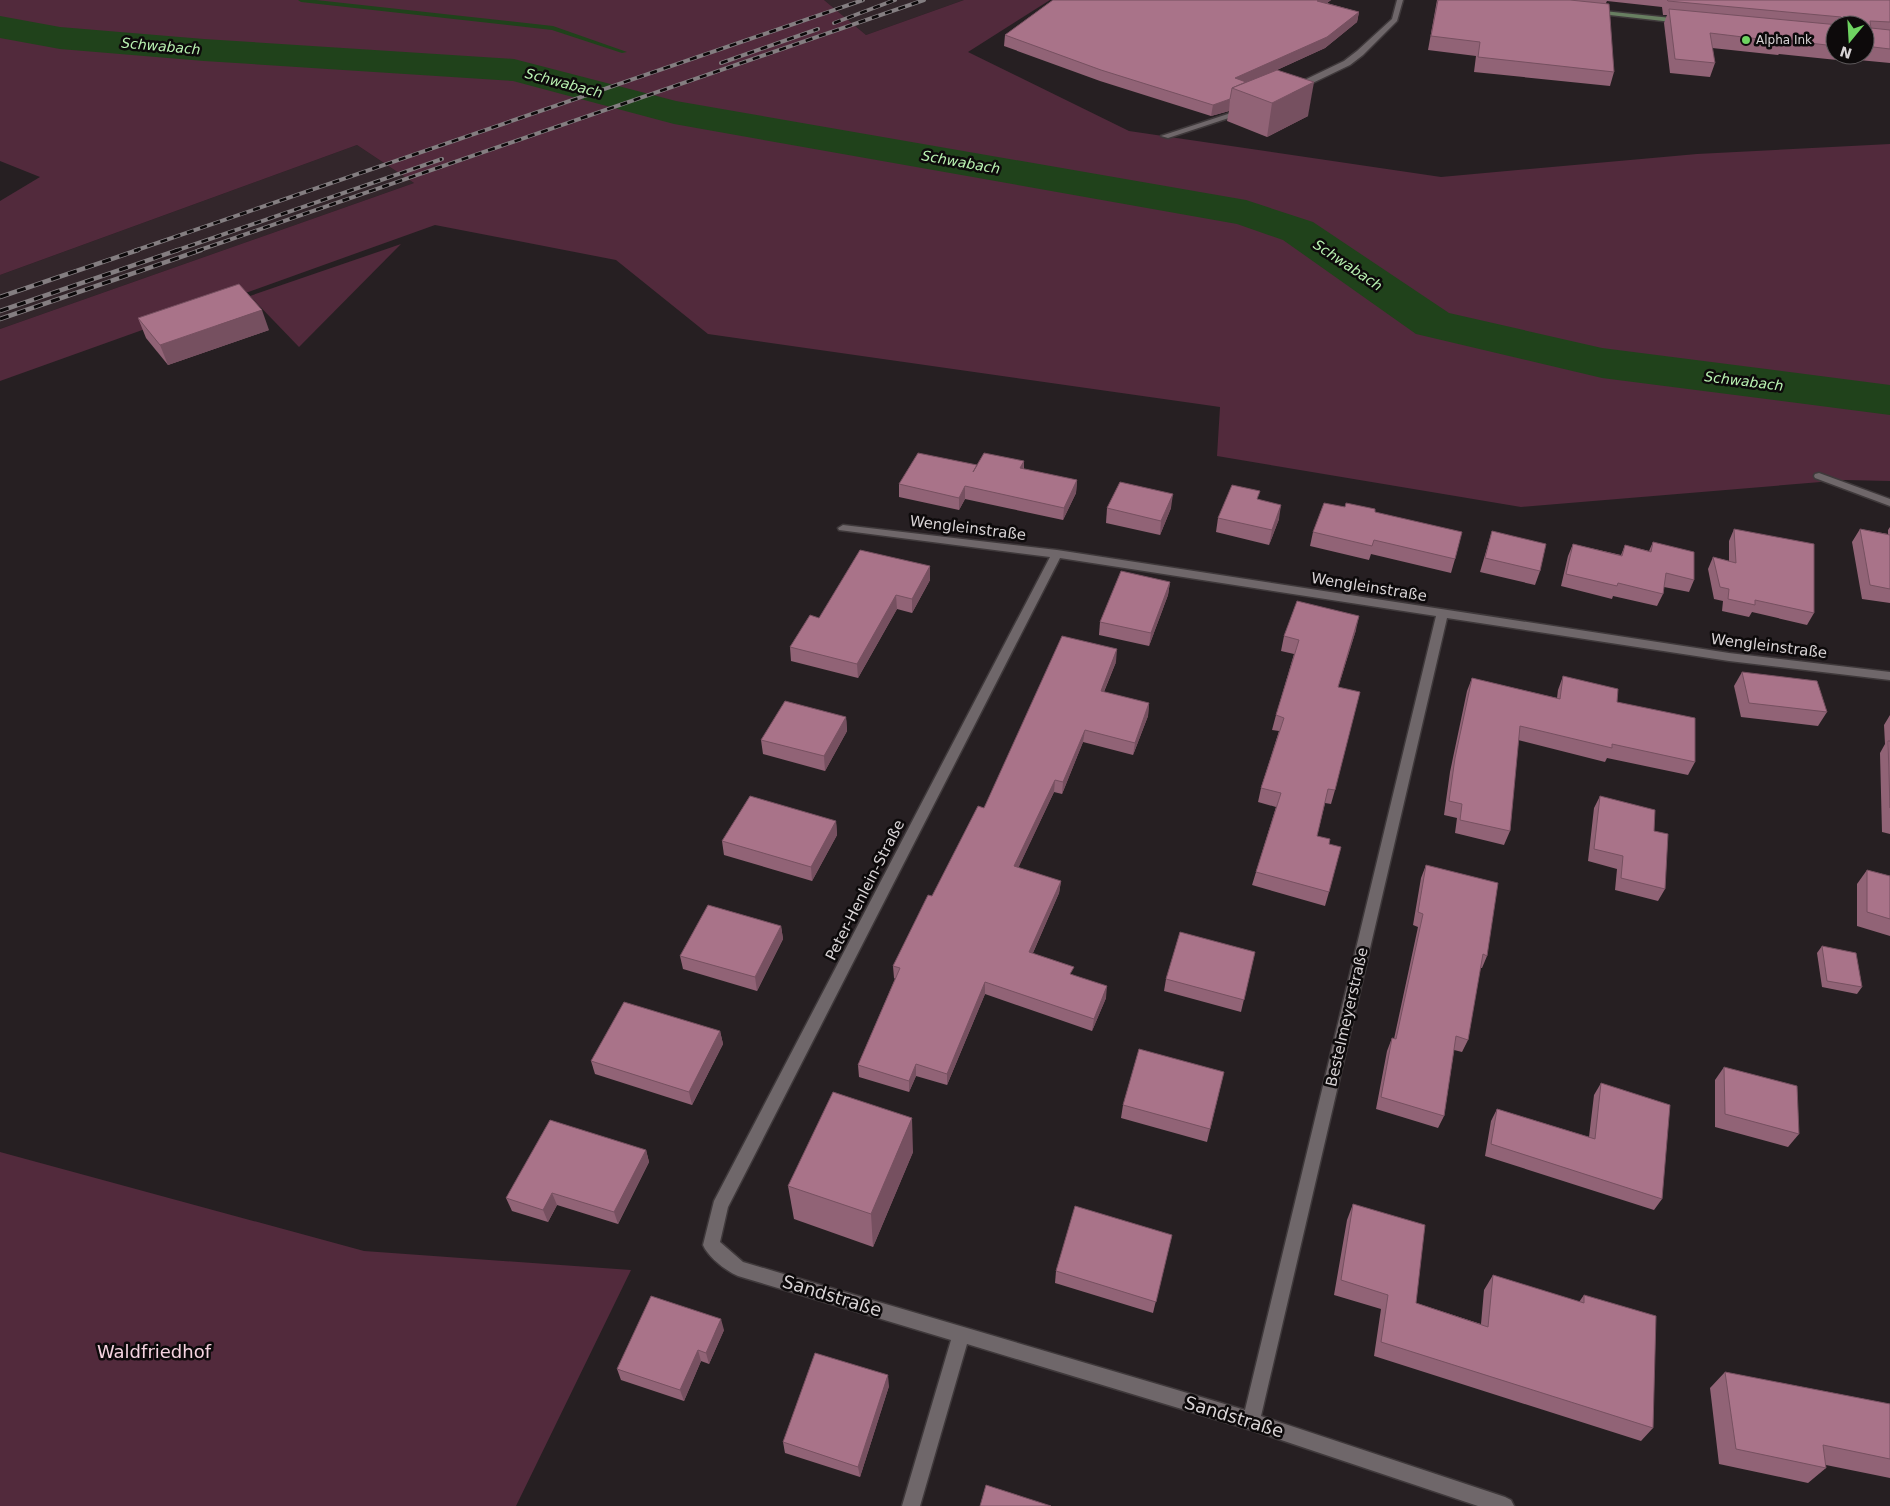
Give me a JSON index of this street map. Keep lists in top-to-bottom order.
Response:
{
  "streets": {
    "street": [
      "Wengleinstraße",
      "Peter-Henlein-Straße",
      "Bestelmeyerstraße",
      "Sandstraße"
    ]
  },
  "crossings": [
    ["Wengleinstraße", "Peter-Henlein-Straße"],
    ["Wengleinstraße", "Bestelmeyerstraße"],
    ["Peter-Henlein-Straße", "Sandstraße"],
    ["Bestelmeyerstraße", "Sandstraße"]
  ],
  "water": ["Schwabach"],
  "parks": ["Waldfriedhof"],
  "places": ["Alpha Ink"],
  "north": "bottom"
}
